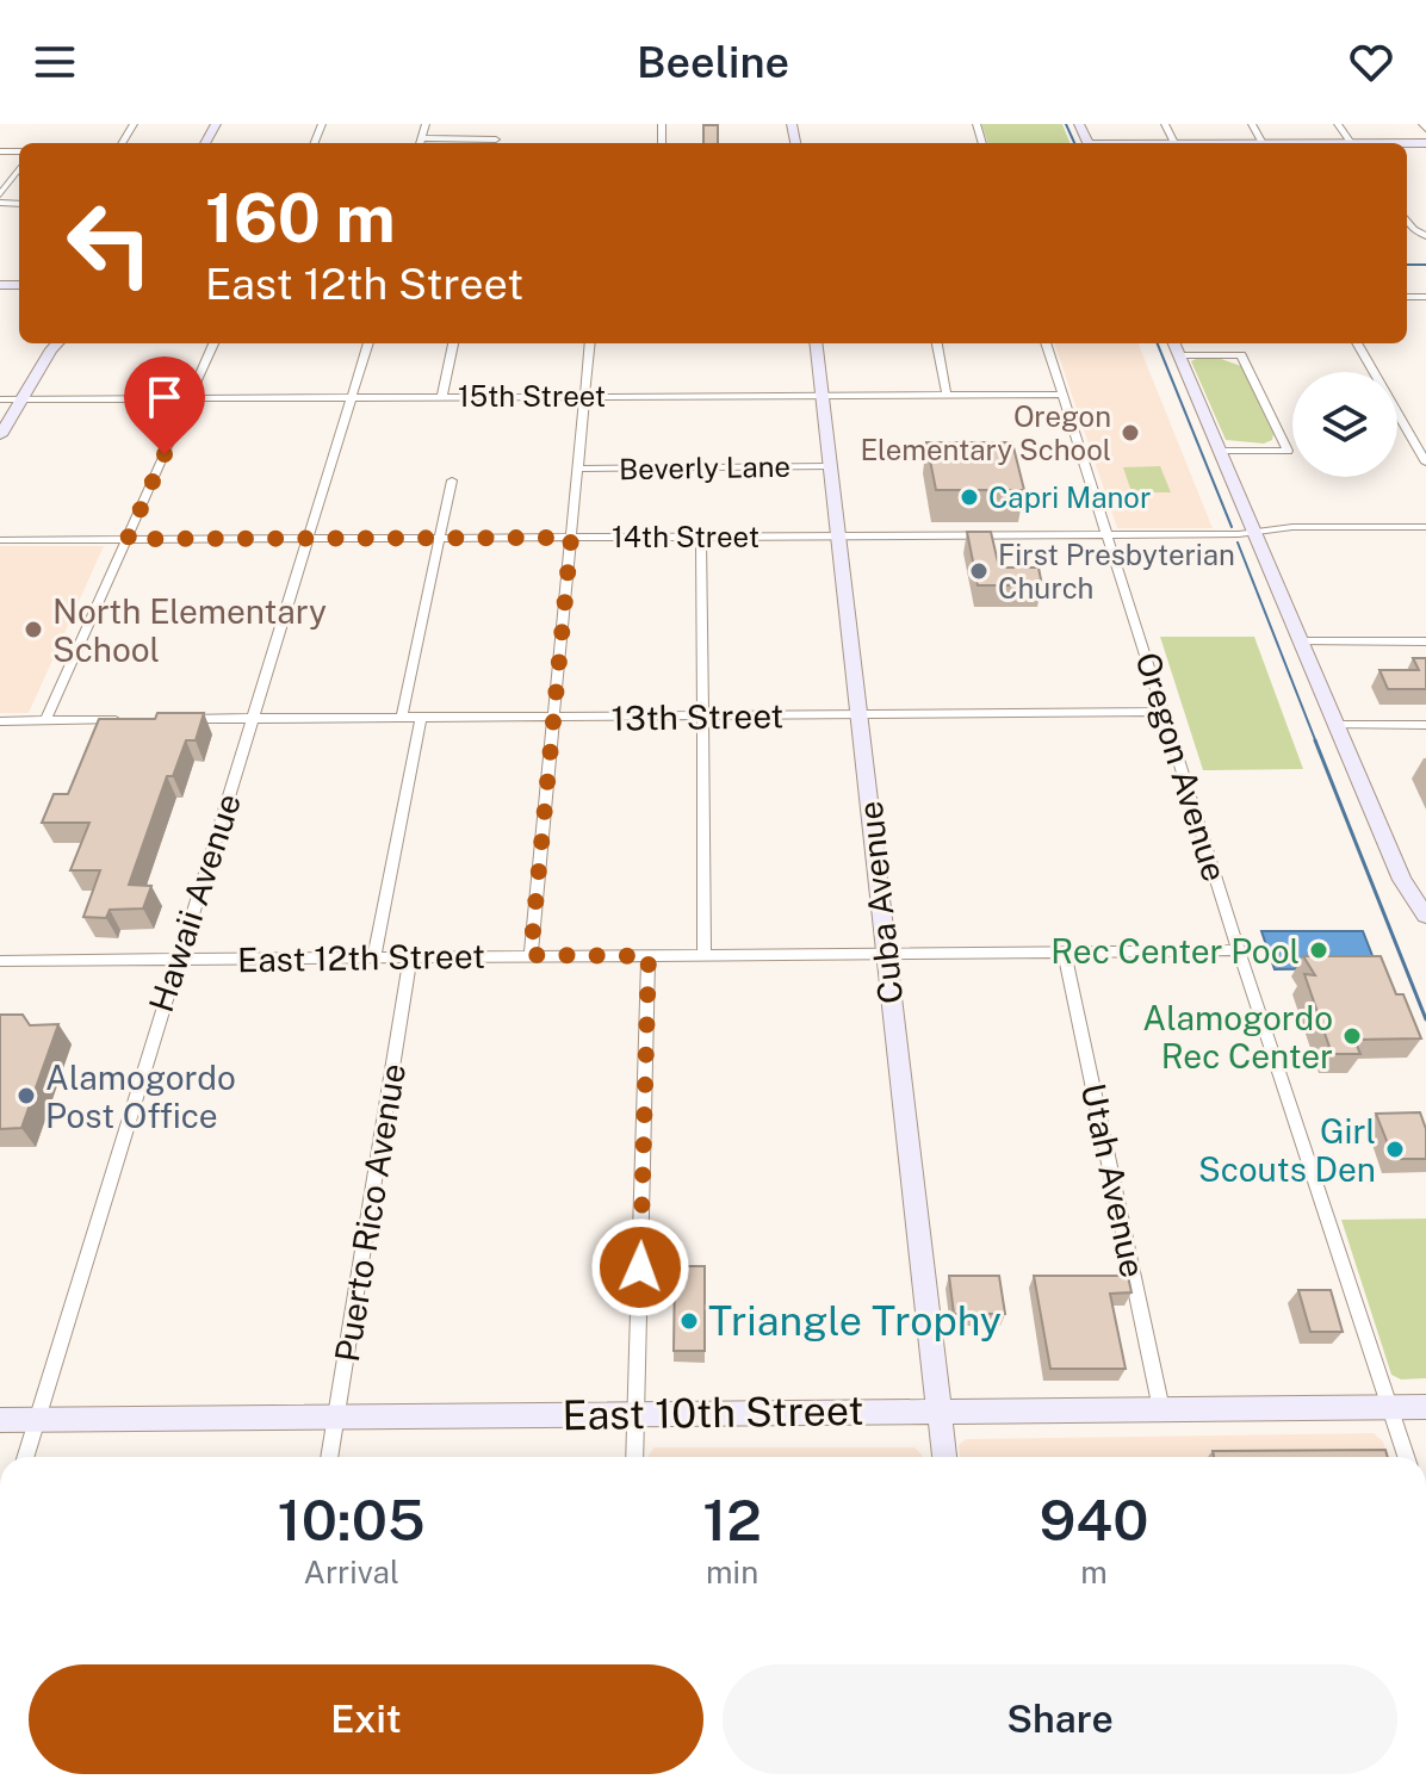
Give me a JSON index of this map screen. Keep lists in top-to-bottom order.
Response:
{
  "streets": {
    "main road": ["Cuba Avenue", "East 10th Street"],
    "street": [
      "15th Street",
      "Beverly Lane",
      "14th Street",
      "13th Street",
      "Oregon Avenue",
      "Hawaii Avenue",
      "East 12th Street",
      "Utah Avenue",
      "Puerto Rico Avenue"
    ]
  },
  "crossings": [
    ["15th Street", "Oregon Avenue"],
    ["15th Street", "Hawaii Avenue"],
    ["15th Street", "Cuba Avenue"],
    ["Beverly Lane", "Cuba Avenue"],
    ["14th Street", "Oregon Avenue"],
    ["14th Street", "Hawaii Avenue"],
    ["14th Street", "Cuba Avenue"],
    ["13th Street", "Oregon Avenue"],
    ["13th Street", "Hawaii Avenue"],
    ["13th Street", "Cuba Avenue"],
    ["Oregon Avenue", "East 12th Street"],
    ["Oregon Avenue", "East 10th Street"],
    ["Hawaii Avenue", "East 12th Street"],
    ["Hawaii Avenue", "East 10th Street"],
    ["Cuba Avenue", "East 12th Street"],
    ["Cuba Avenue", "East 10th Street"],
    ["East 12th Street", "Utah Avenue"],
    ["East 12th Street", "Puerto Rico Avenue"],
    ["Utah Avenue", "East 10th Street"],
    ["Puerto Rico Avenue", "East 10th Street"]
  ],
  "places": [
    "Oregon Elementary School",
    "Capri Manor",
    "First Presbyterian Church",
    "North Elementary School",
    "Rec Center Pool",
    "Alamogordo Rec Center",
    "Alamogordo Post Office",
    "Girl Scouts Den",
    "Triangle Trophy"
  ],
  "page": {
    "header": "Beeline",
    "turn": ["160 m", "East 12th Street"],
    "eta": [
      "10:05",
      "Arrival",
      "12",
      "min",
      "940",
      "m"
    ],
    "buttons": ["Exit", "Share"]
  }
}
